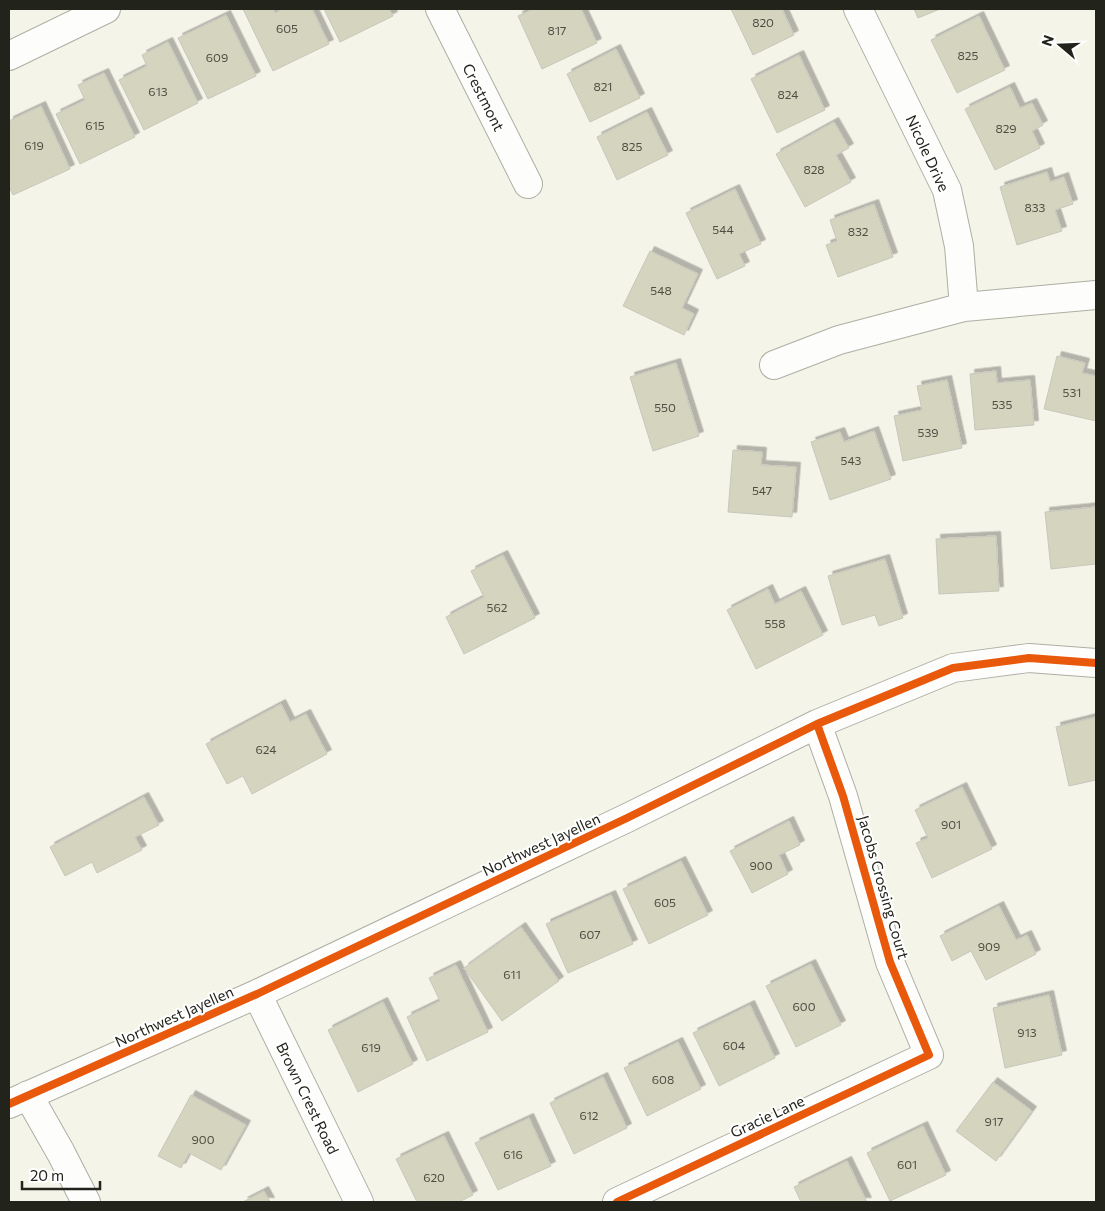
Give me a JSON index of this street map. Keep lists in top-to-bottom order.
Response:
{
  "streets": {
    "street": [
      "Crestmont",
      "Nicole Drive",
      "Northwest Jayellen",
      "Jacobs Crossing Court",
      "Brown Crest Road",
      "Gracie Lane"
    ]
  },
  "crossings": [
    ["Northwest Jayellen", "Jacobs Crossing Court"],
    ["Northwest Jayellen", "Brown Crest Road"],
    ["Jacobs Crossing Court", "Gracie Lane"]
  ],
  "house_numbers": [
    "820",
    "605",
    "817",
    "825",
    "609",
    "821",
    "613",
    "824",
    "615",
    "829",
    "619",
    "825",
    "828",
    "833",
    "544",
    "832",
    "548",
    "531",
    "535",
    "550",
    "539",
    "543",
    "547",
    "562",
    "558",
    "624",
    "901",
    "900",
    "605",
    "607",
    "909",
    "611",
    "600",
    "913",
    "604",
    "619",
    "608",
    "612",
    "917",
    "900",
    "616",
    "601",
    "620"
  ],
  "scale_bar": "20 m",
  "north": "left"
}
